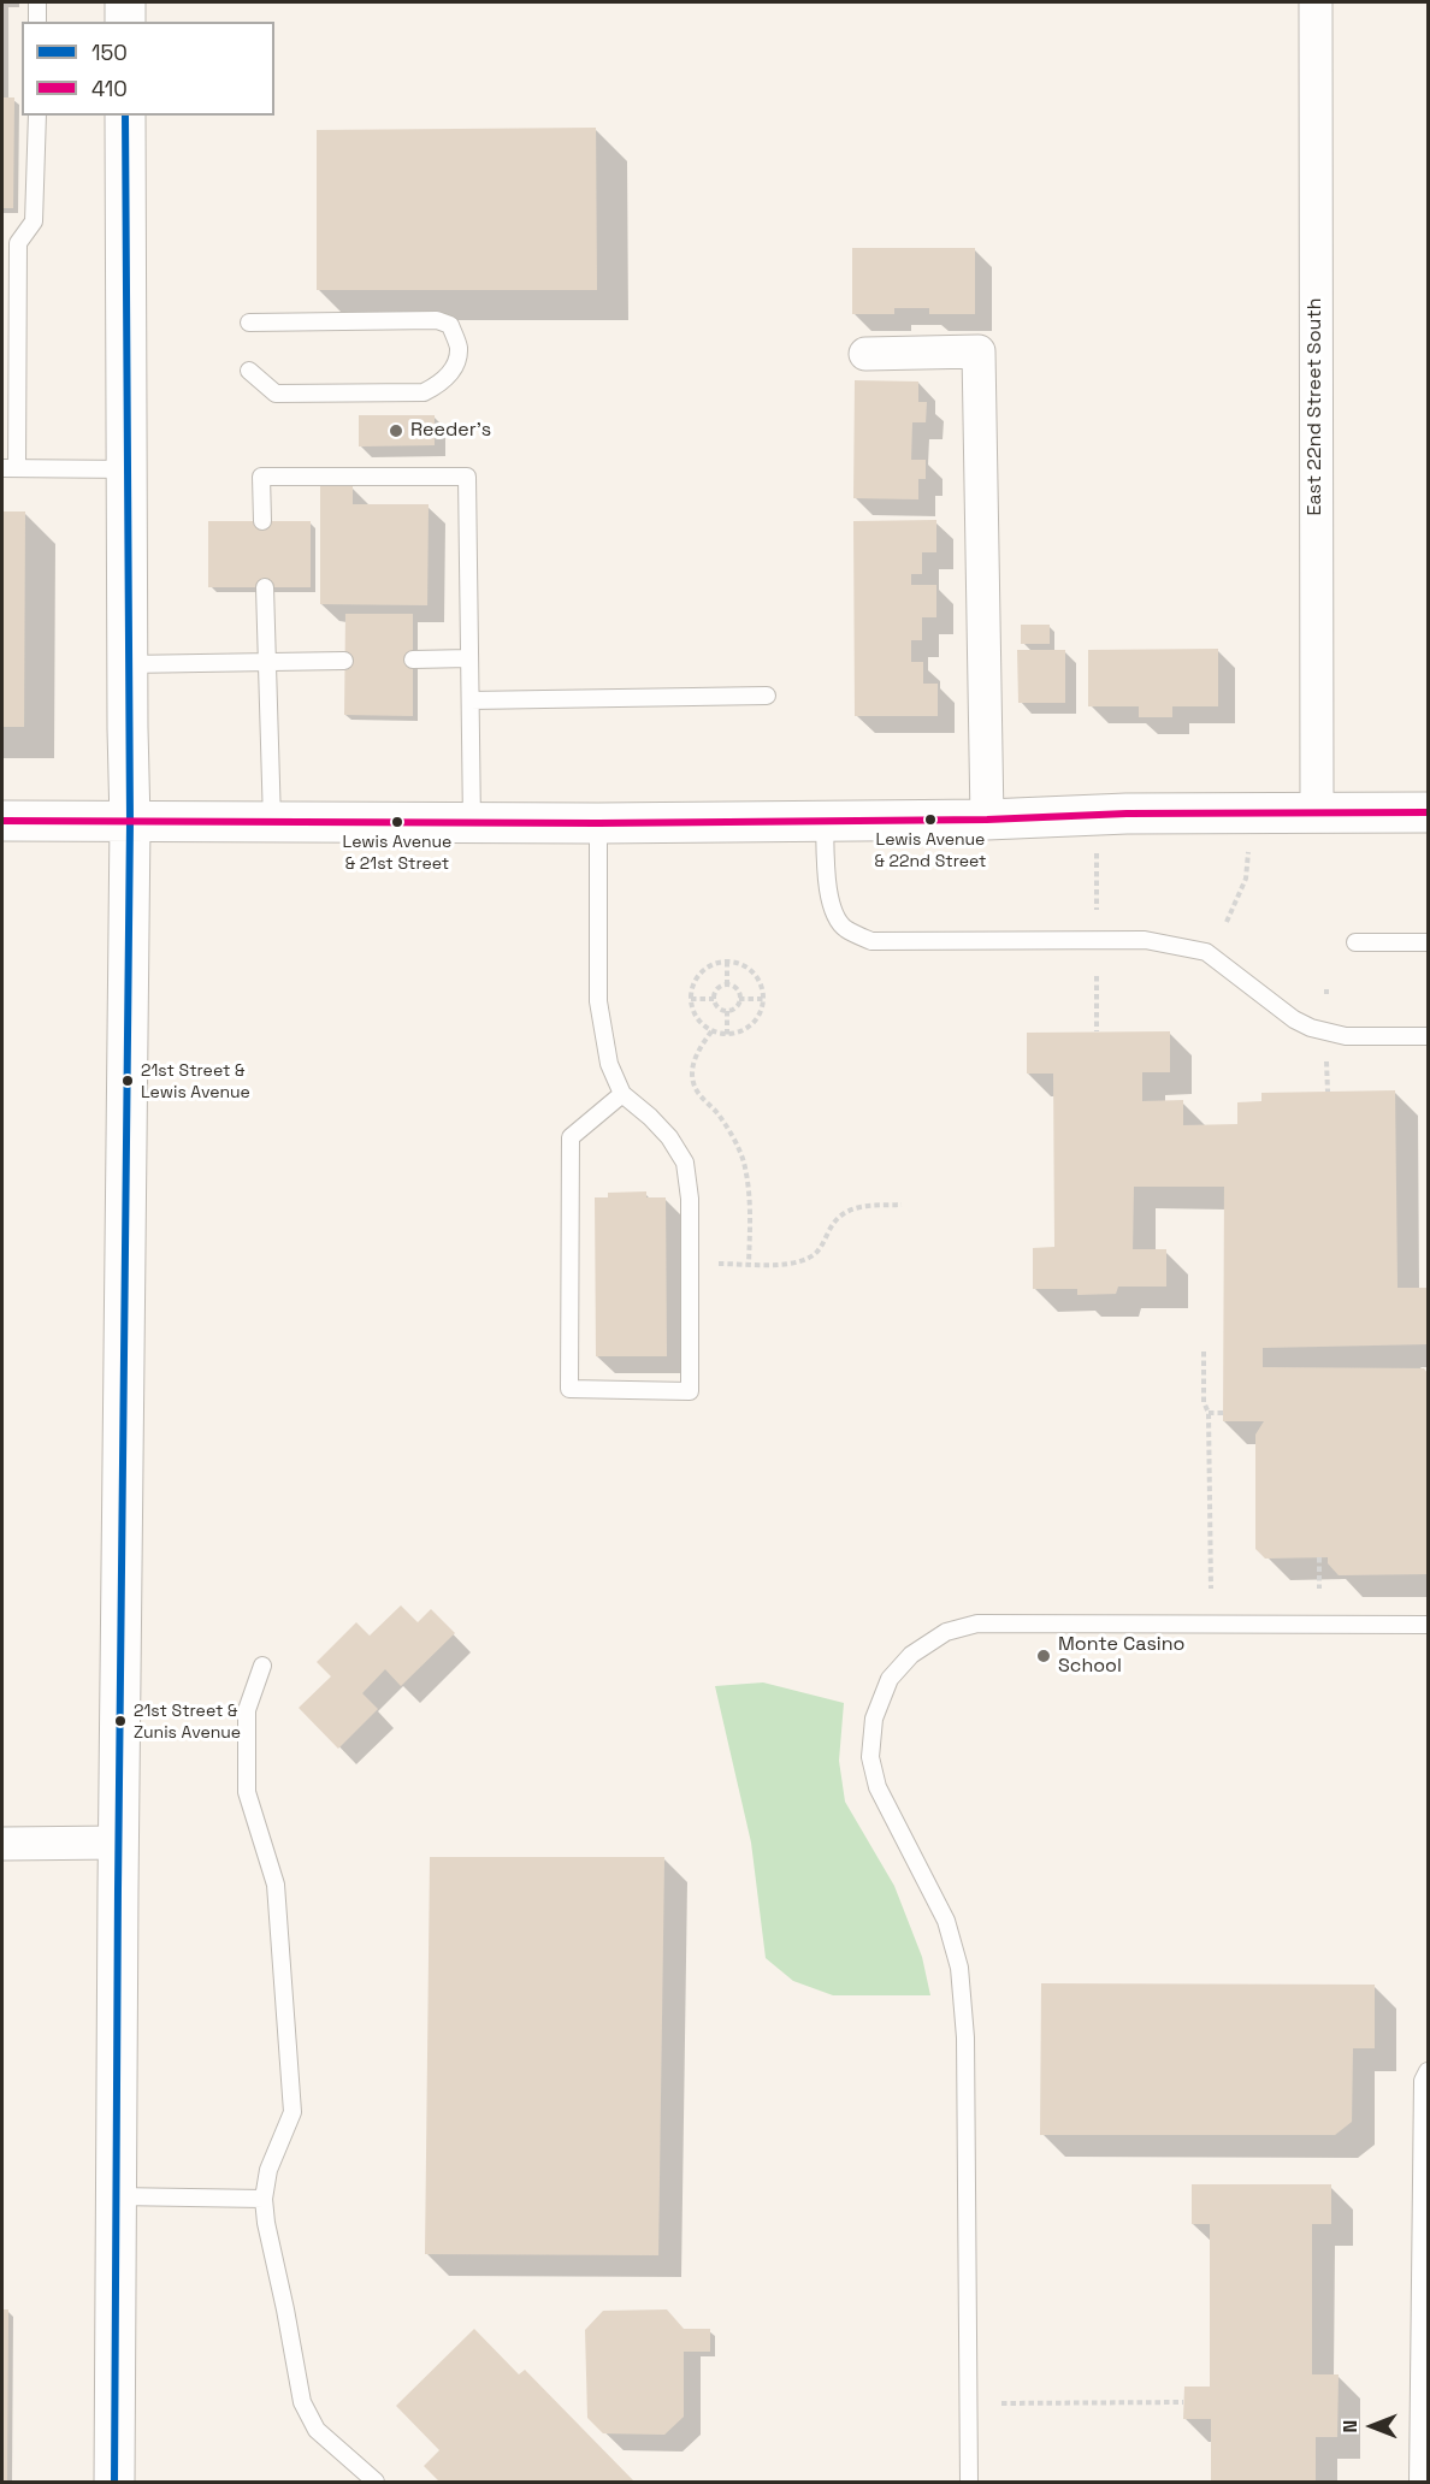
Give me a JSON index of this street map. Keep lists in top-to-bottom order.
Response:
{
  "streets": {
    "street": ["East 22nd Street South"]
  },
  "places": [
    "Reeder's",
    "Lewis Avenue & 22nd Street",
    "Lewis Avenue & 21st Street",
    "21st Street & Lewis Avenue",
    "Monte Casino School",
    "21st Street & Zunis Avenue"
  ],
  "lines": ["transit line 150", "transit line 410"],
  "legend": ["150", "410"],
  "north": "left"
}
